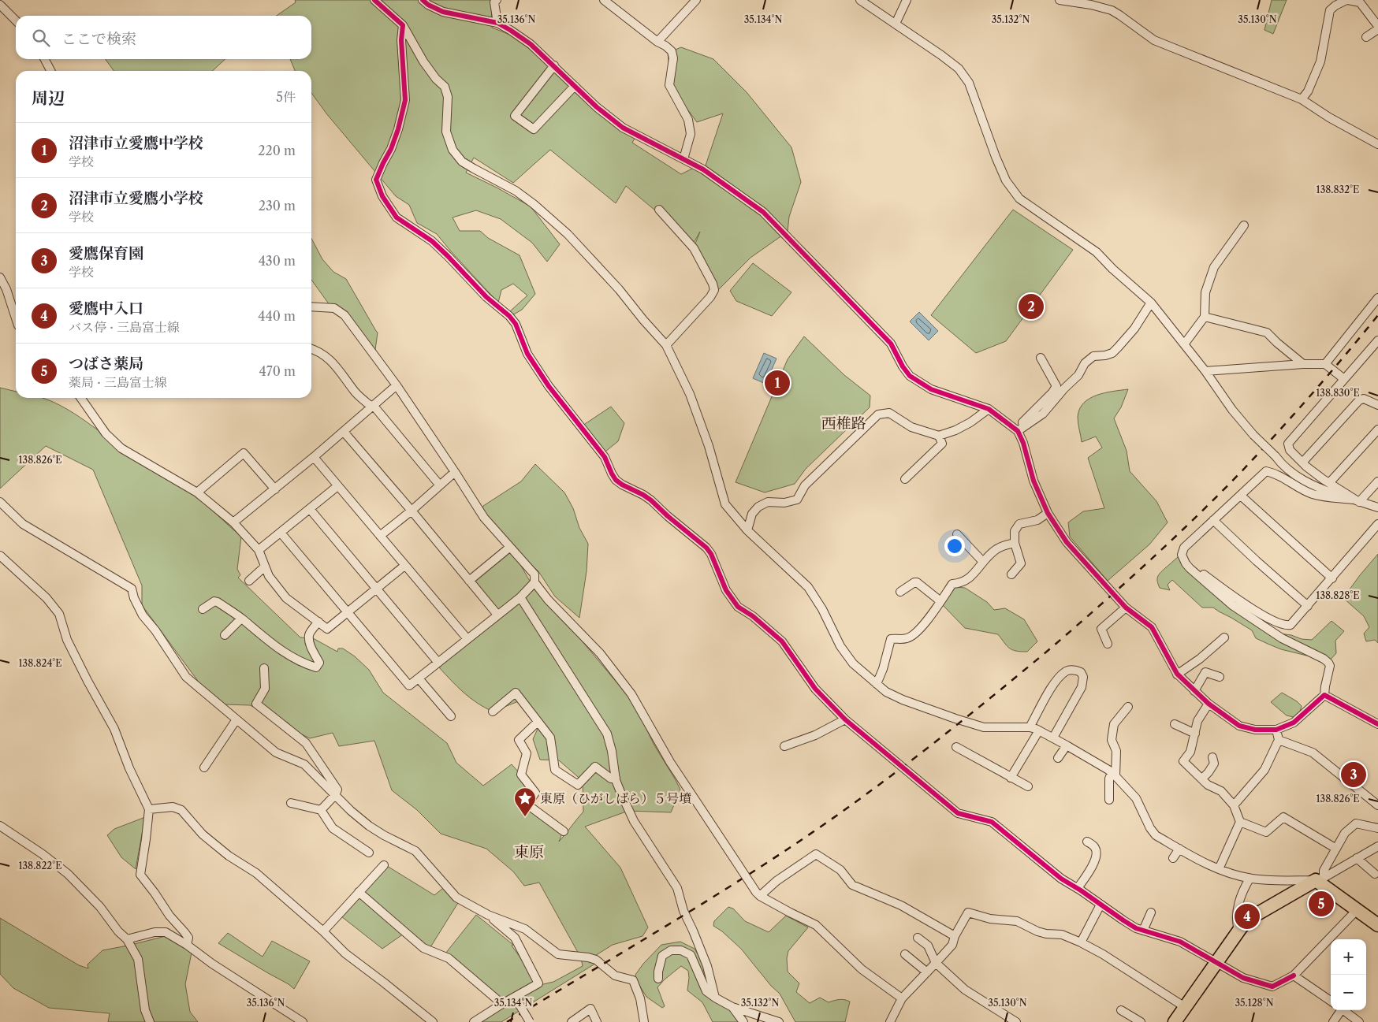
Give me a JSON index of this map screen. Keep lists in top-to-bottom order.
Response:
{
  "districts": ["西椎路", "東原"],
  "places": {
    "place": ["東原（ひがしばら）５号墳"]
  },
  "page": {
    "search": "ここで検索",
    "heading": ["周辺", "5件"],
    "list": [
      {
        "mark": "1",
        "name": "沼津市立愛鷹中学校",
        "note": "学校",
        "value": "220 m"
      },
      {
        "mark": "2",
        "name": "沼津市立愛鷹小学校",
        "note": "学校",
        "value": "230 m"
      },
      {
        "mark": "3",
        "name": "愛鷹保育園",
        "note": "学校",
        "value": "430 m"
      },
      {
        "mark": "4",
        "name": "愛鷹中入口",
        "note": "バス停 · 三島富士線",
        "value": "440 m"
      },
      {
        "mark": "5",
        "name": "つばさ薬局",
        "note": "薬局 · 三島富士線",
        "value": "470 m"
      }
    ],
    "pins": [
      "2",
      "1",
      "3",
      "5",
      "4"
    ],
    "map_buttons": ["+", "−"]
  },
  "coordinates": [
    "35.136°N",
    "35.134°N",
    "35.132°N",
    "35.130°N",
    "138.832°E",
    "138.830°E",
    "138.826°E",
    "138.828°E",
    "138.824°E",
    "138.822°E",
    "35.128°N"
  ]
}
